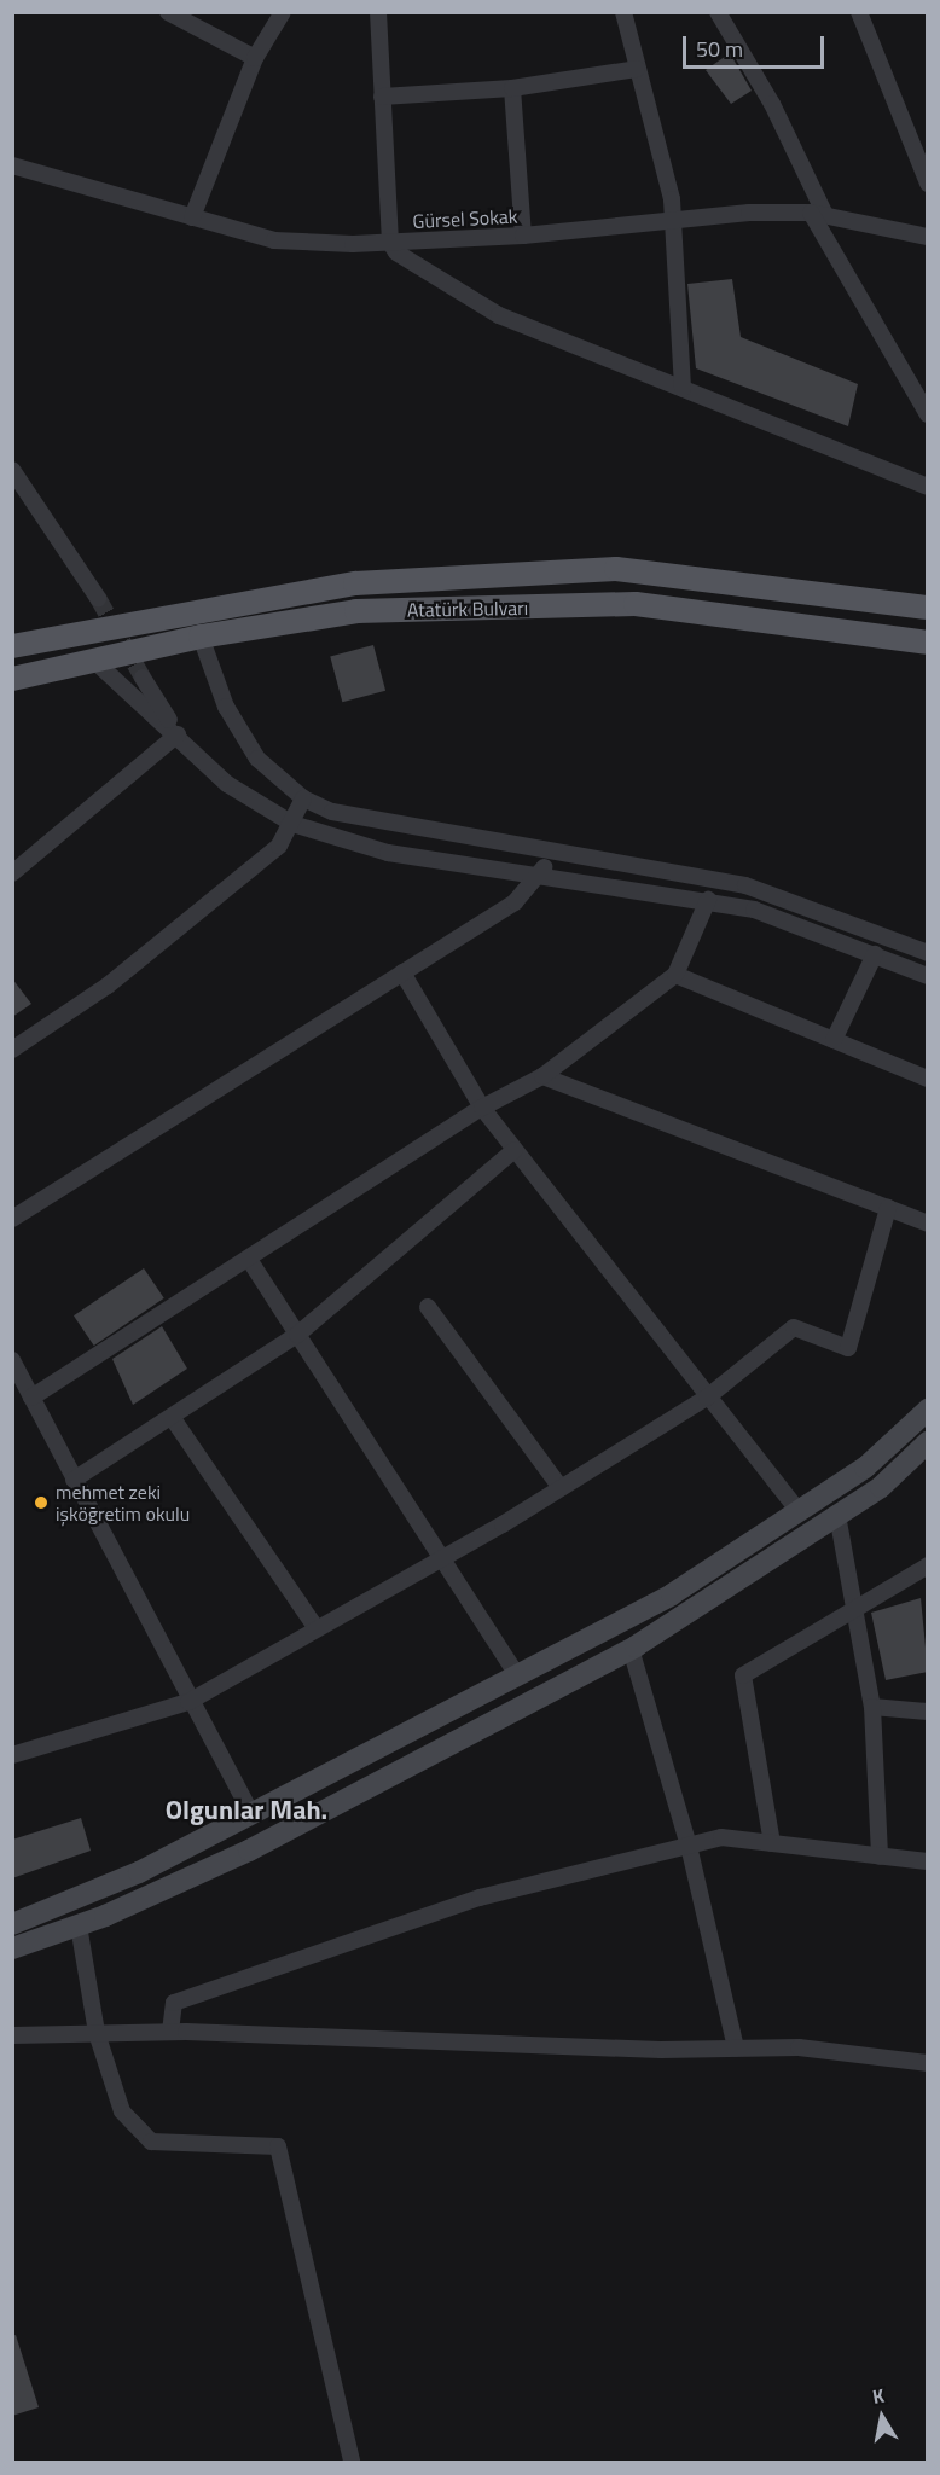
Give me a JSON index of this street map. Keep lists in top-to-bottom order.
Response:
{
  "streets": {
    "main road": ["Atatürk Bulvarı"],
    "street": ["Gürsel Sokak"]
  },
  "districts": ["Olgunlar Mah."],
  "places": ["mehmet zeki işköğretim okulu"],
  "scale_bar": "50 m",
  "north": "top"
}
